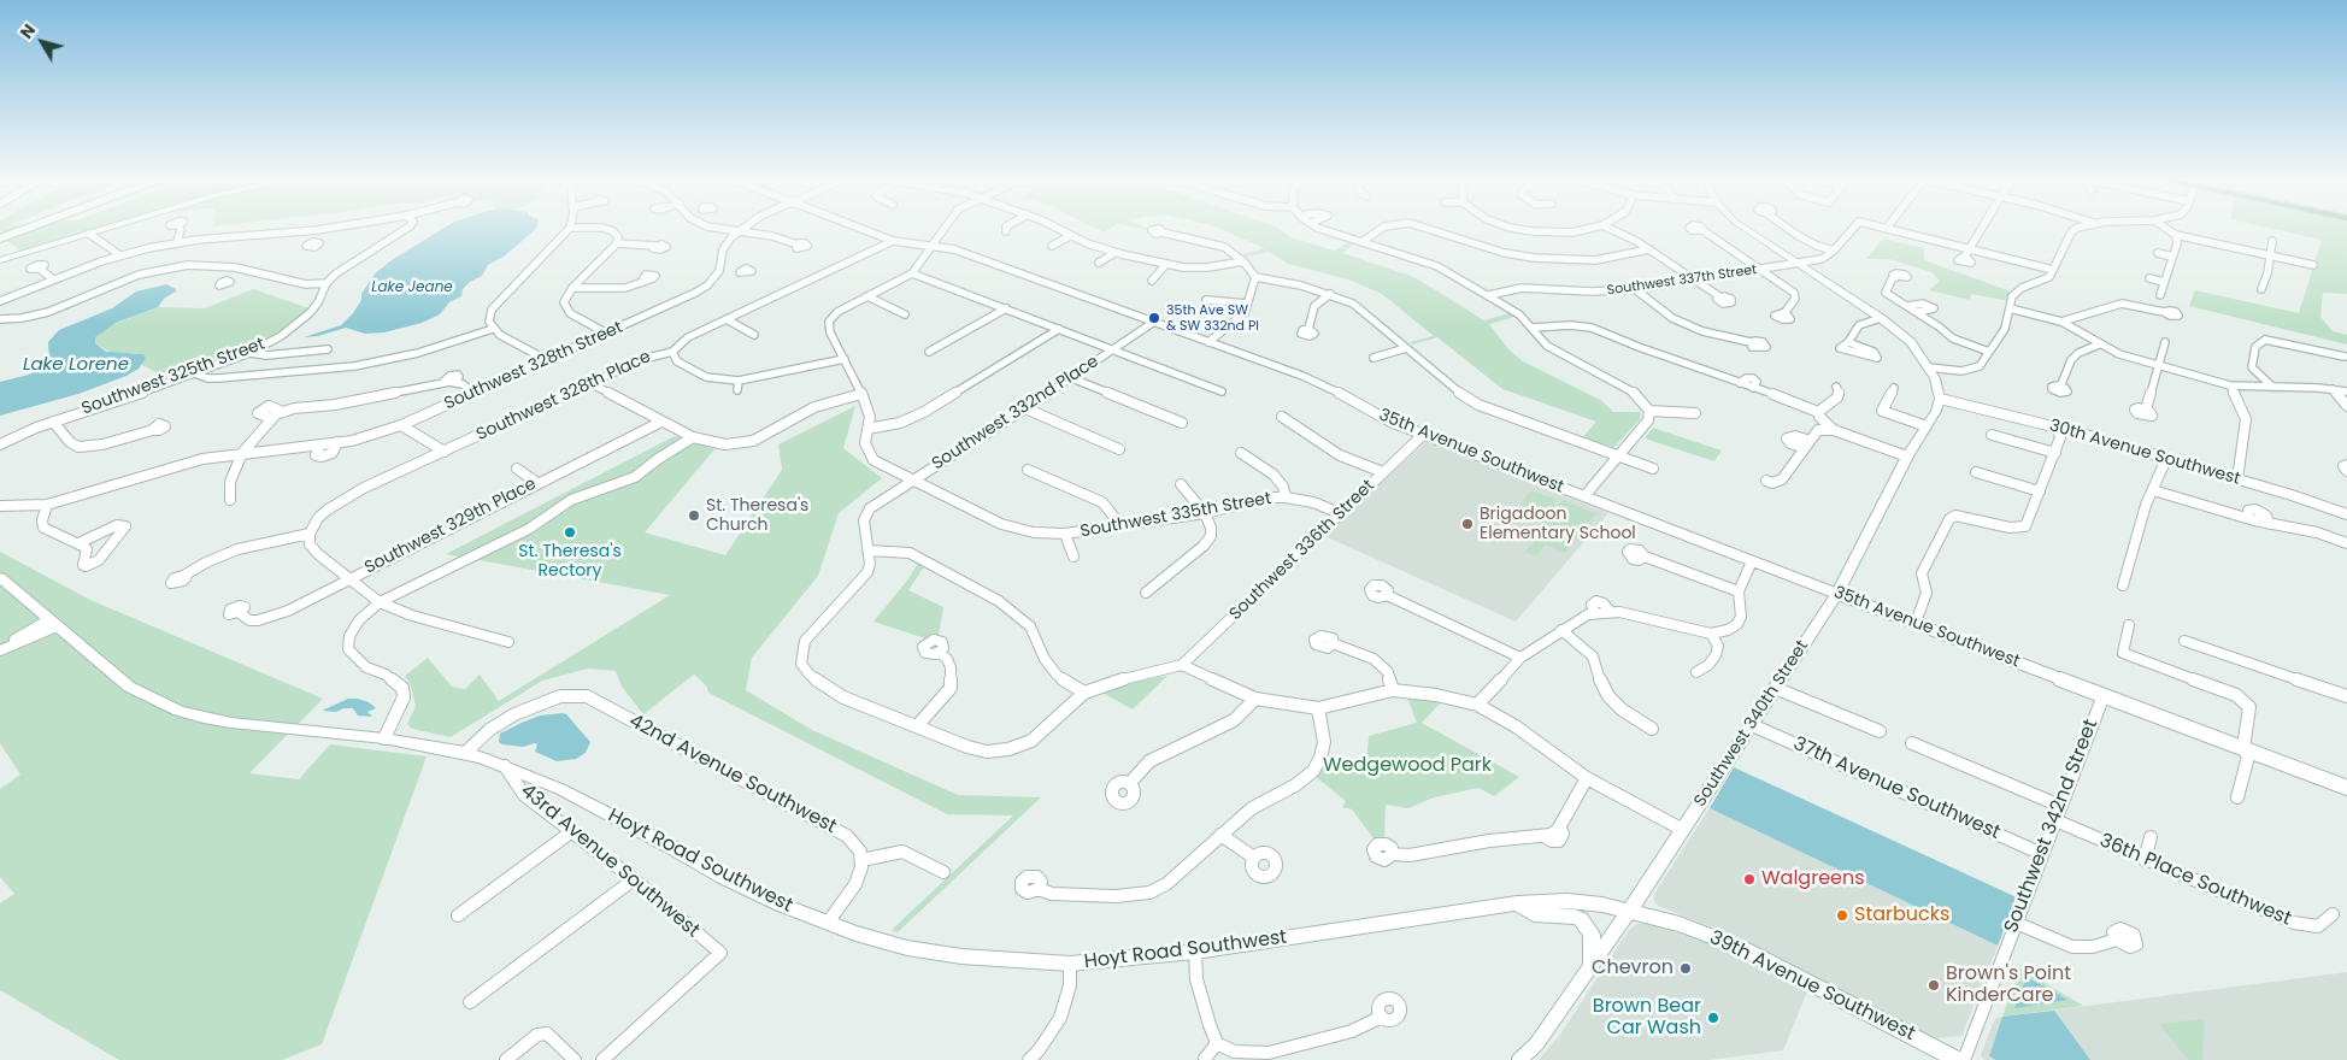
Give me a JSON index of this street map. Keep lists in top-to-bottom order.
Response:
{
  "streets": {
    "main road": ["Southwest 340th Street", "Hoyt Road Southwest", "39th Avenue Southwest"],
    "street": [
      "Southwest 337th Street",
      "Southwest 328th Street",
      "Southwest 325th Street",
      "Southwest 328th Place",
      "Southwest 332nd Place",
      "35th Avenue Southwest",
      "30th Avenue Southwest",
      "Southwest 335th Street",
      "Southwest 329th Place",
      "Southwest 336th Street",
      "42nd Avenue Southwest",
      "37th Avenue Southwest",
      "Southwest 342nd Street",
      "43rd Avenue Southwest",
      "36th Place Southwest"
    ]
  },
  "crossings": [
    ["Southwest 328th Place", "35th Avenue Southwest"],
    ["Southwest 332nd Place", "35th Avenue Southwest"],
    ["35th Avenue Southwest", "Southwest 336th Street"],
    ["35th Avenue Southwest", "Southwest 340th Street"],
    ["35th Avenue Southwest", "Southwest 342nd Street"],
    ["30th Avenue Southwest", "Southwest 340th Street"],
    ["Southwest 340th Street", "37th Avenue Southwest"],
    ["Southwest 340th Street", "Hoyt Road Southwest"],
    ["Southwest 340th Street", "39th Avenue Southwest"],
    ["42nd Avenue Southwest", "Hoyt Road Southwest"],
    ["37th Avenue Southwest", "Southwest 342nd Street"],
    ["Southwest 342nd Street", "36th Place Southwest"],
    ["43rd Avenue Southwest", "Hoyt Road Southwest"],
    ["Hoyt Road Southwest", "39th Avenue Southwest"]
  ],
  "water": ["Lake Jeane", "Lake Lorene"],
  "parks": ["Wedgewood Park"],
  "places": [
    "35th Ave SW & SW 332nd Pl",
    "St. Theresa's Church",
    "Brigadoon Elementary School",
    "St. Theresa's Rectory",
    "Walgreens",
    "Starbucks",
    "Chevron",
    "Brown's Point KinderCare",
    "Brown Bear Car Wash"
  ],
  "north": "top left"
}
